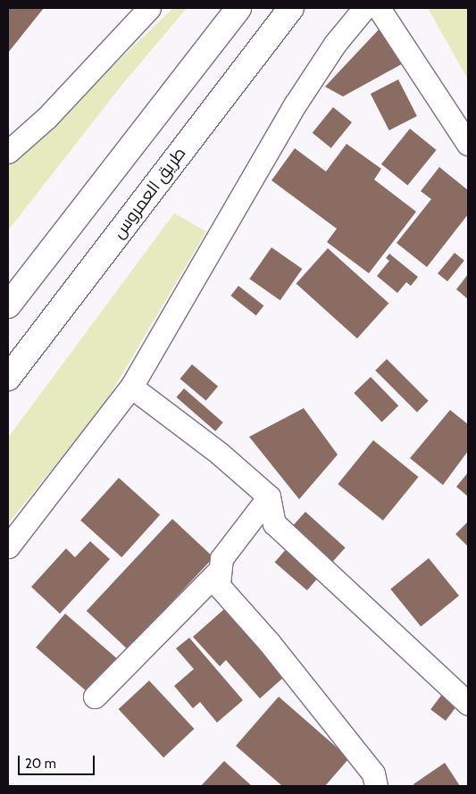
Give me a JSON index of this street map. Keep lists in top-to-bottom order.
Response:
{
  "streets": {
    "main road": ["طريق العمروس"]
  },
  "scale_bar": "20 m"
}
